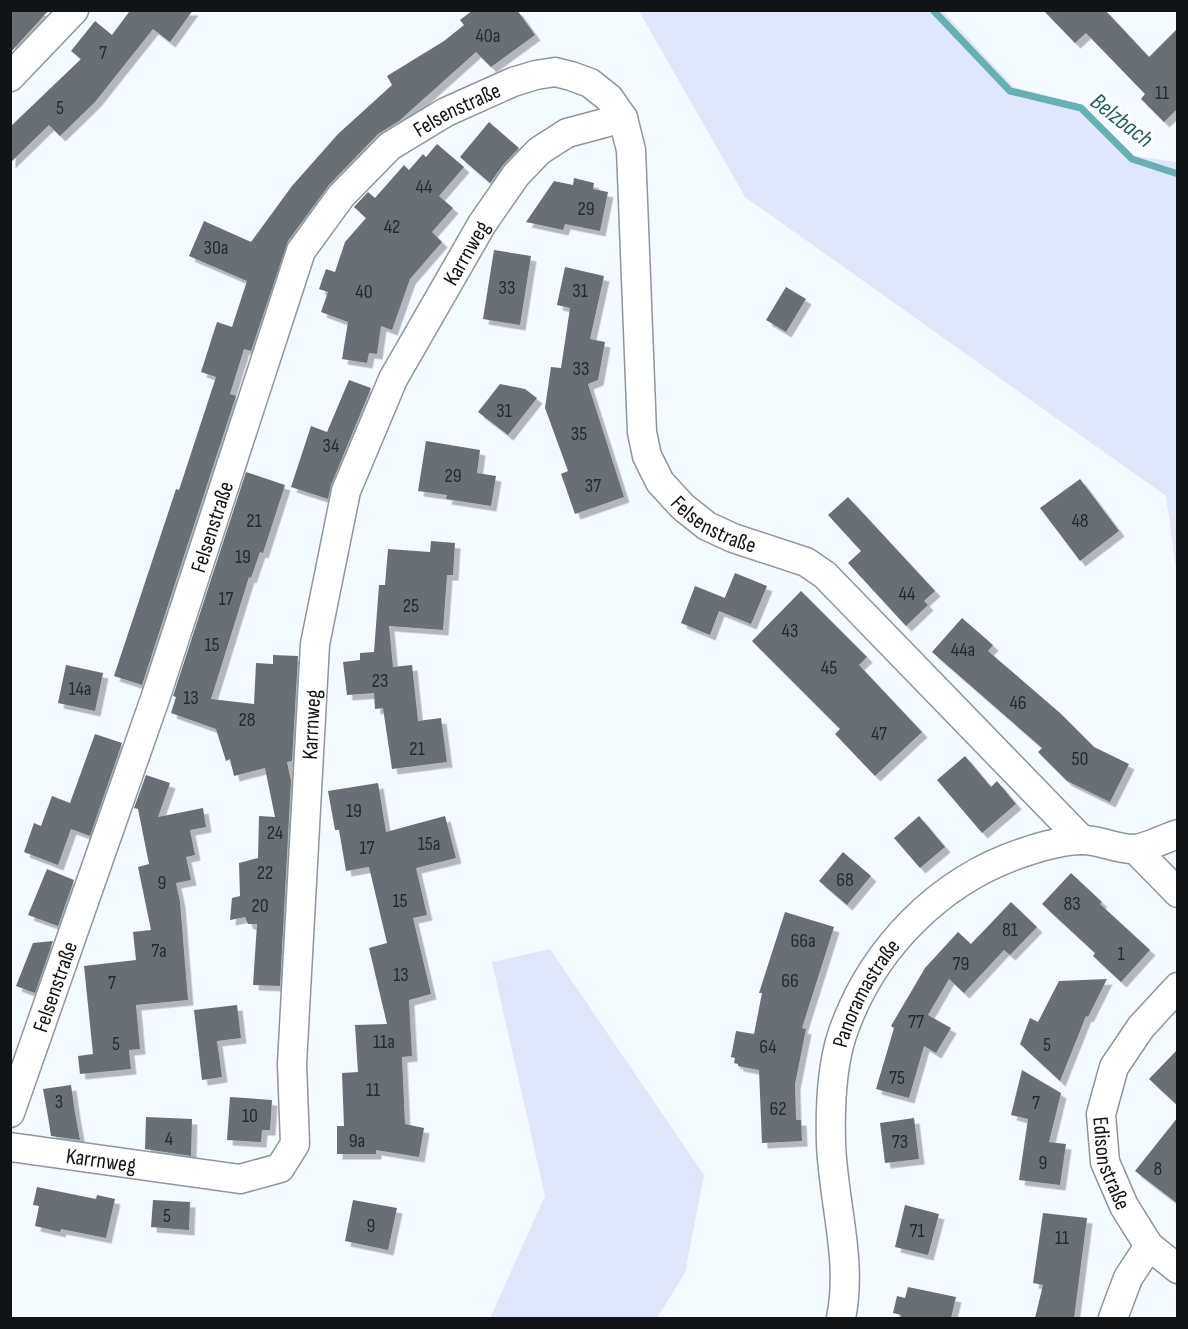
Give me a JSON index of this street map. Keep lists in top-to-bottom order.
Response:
{
  "streets": {
    "street": [
      "Felsenstraße",
      "Karrnweg",
      "Panoramastraße",
      "Edisonstraße"
    ]
  },
  "crossings": [
    ["Felsenstraße", "Karrnweg"],
    ["Felsenstraße", "Panoramastraße"]
  ],
  "water": ["Belzbach"],
  "house_numbers": [
    "40a",
    "7",
    "11",
    "5",
    "44",
    "29",
    "42",
    "30a",
    "33",
    "31",
    "40",
    "33",
    "31",
    "35",
    "34",
    "29",
    "37",
    "21",
    "48",
    "19",
    "44",
    "17",
    "25",
    "43",
    "15",
    "44a",
    "45",
    "23",
    "14a",
    "13",
    "46",
    "28",
    "47",
    "21",
    "50",
    "19",
    "24",
    "15a",
    "17",
    "22",
    "68",
    "9",
    "15",
    "83",
    "20",
    "81",
    "66a",
    "7a",
    "1",
    "79",
    "13",
    "66",
    "7",
    "77",
    "11a",
    "5",
    "5",
    "64",
    "75",
    "11",
    "3",
    "7",
    "62",
    "10",
    "4",
    "9a",
    "73",
    "9",
    "8",
    "5",
    "9",
    "71",
    "11"
  ]
}
